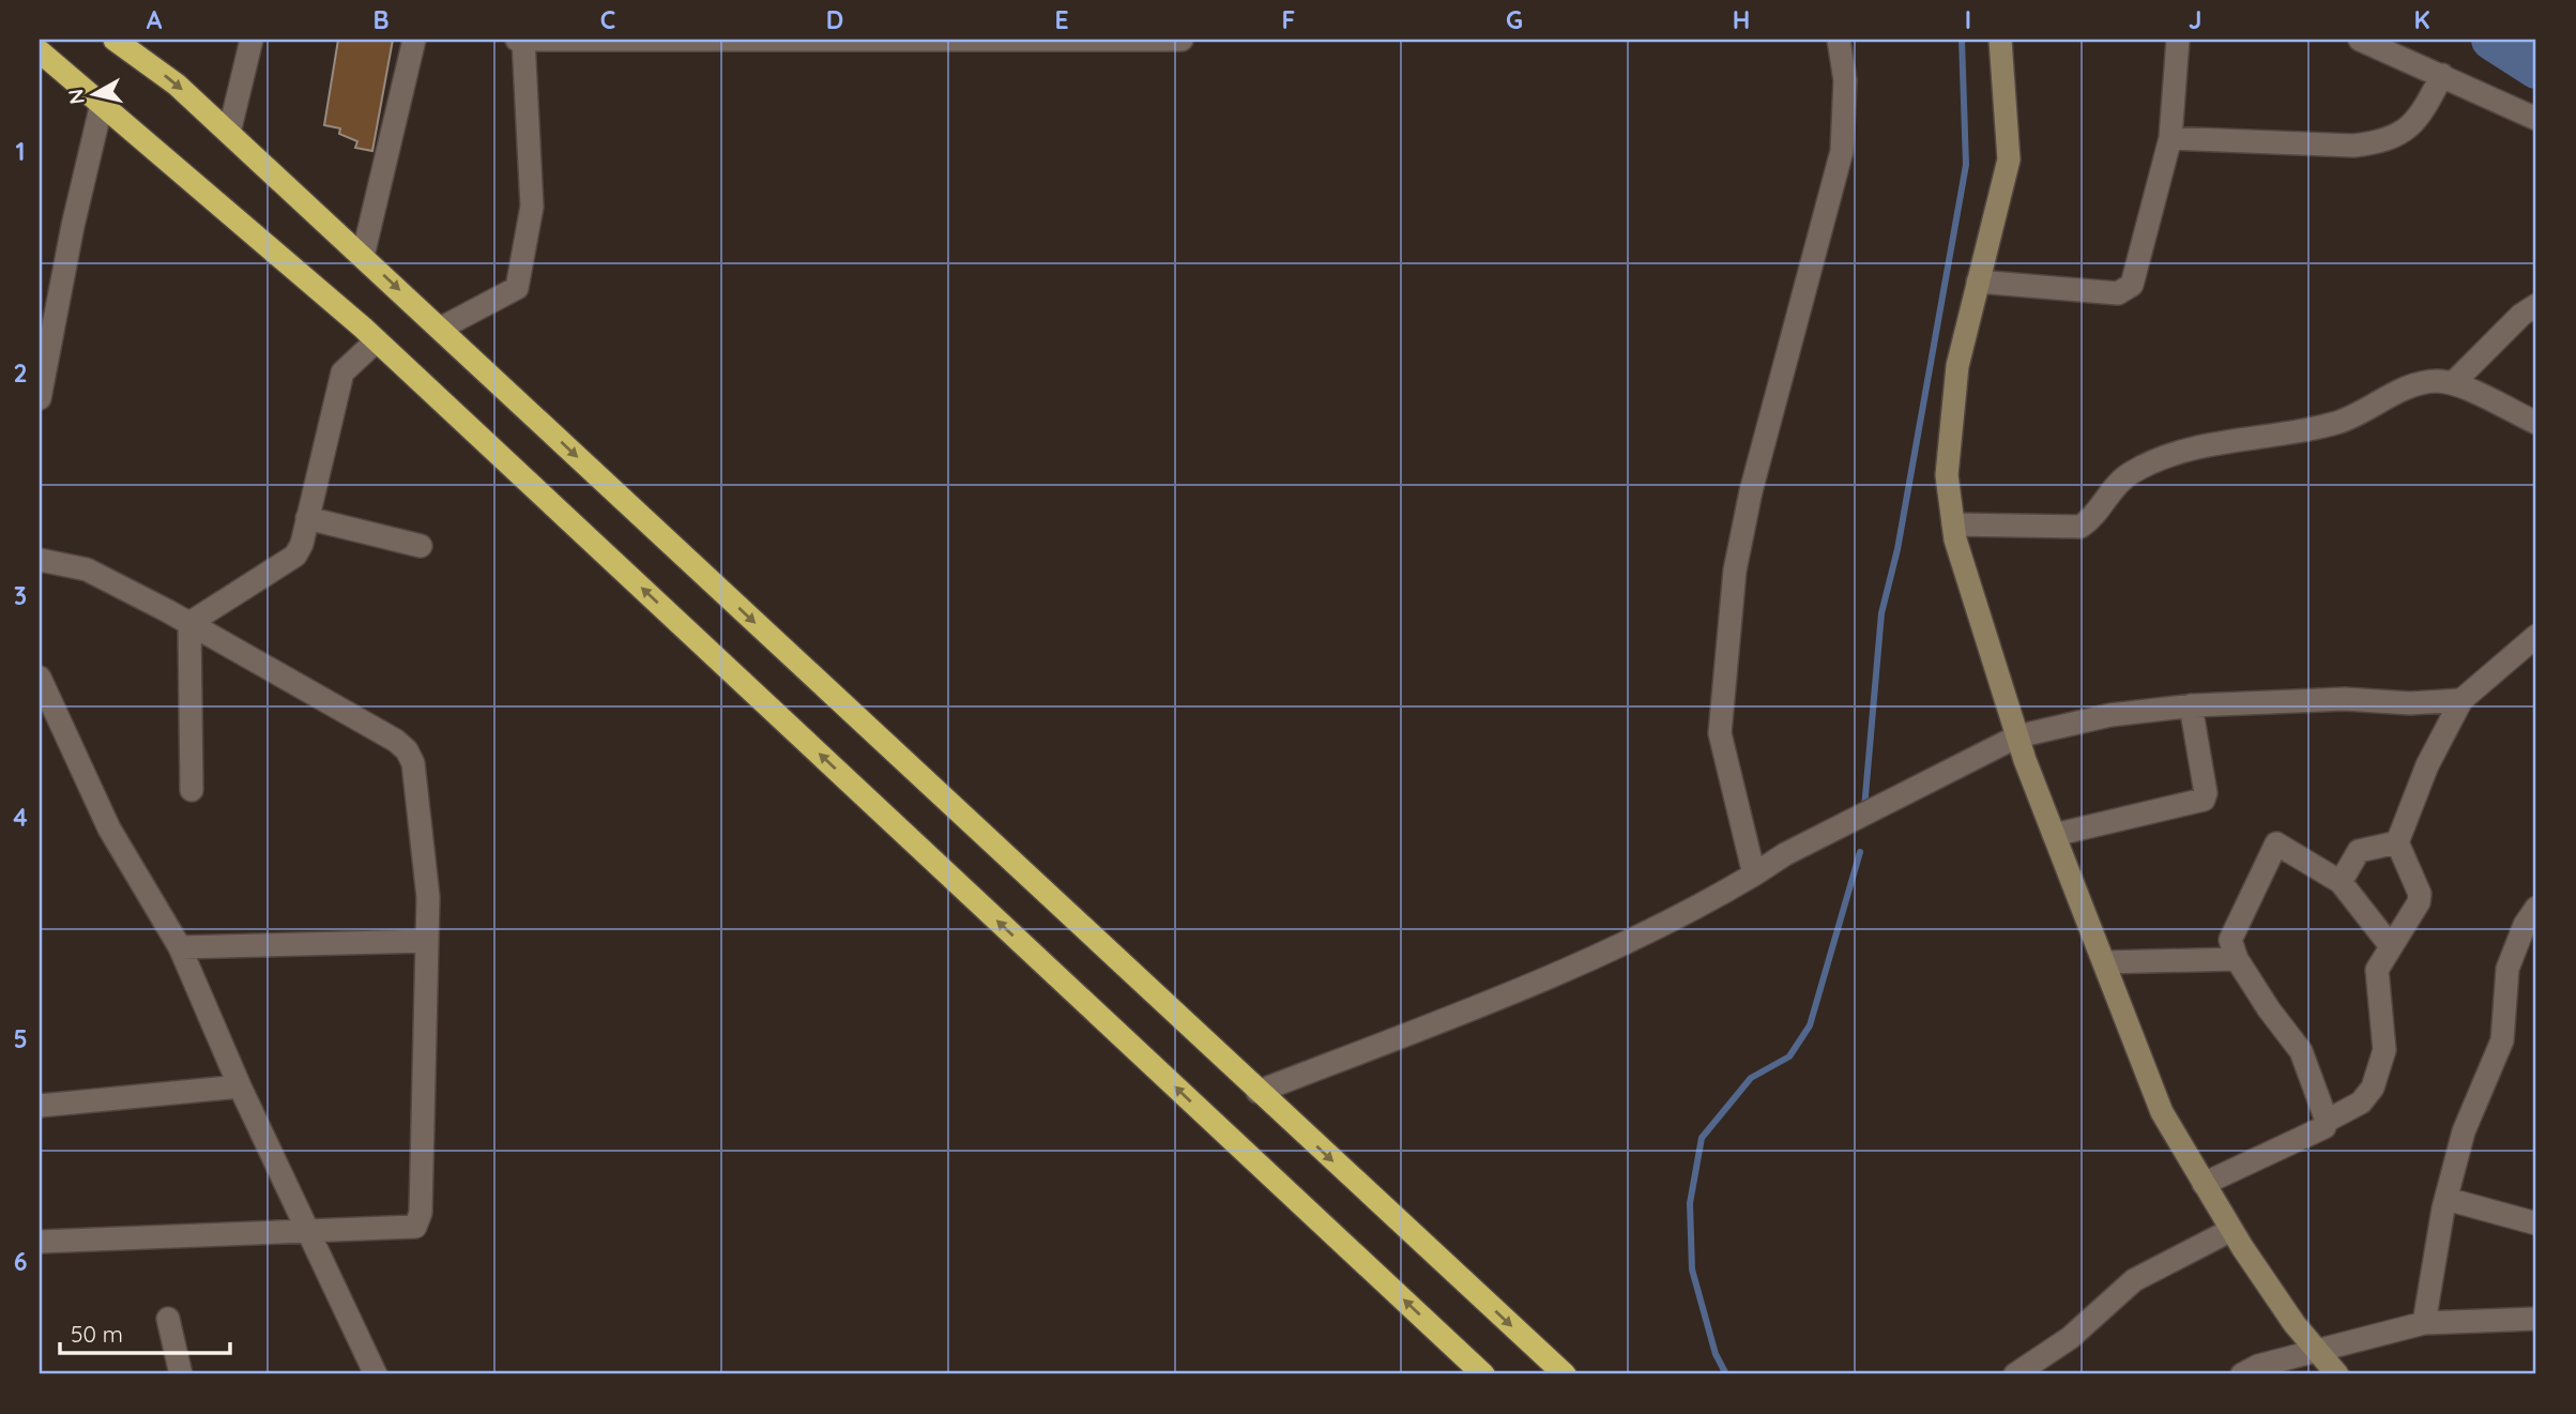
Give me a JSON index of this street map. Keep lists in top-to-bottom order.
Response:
{
  "scale_bar": "50 m",
  "north": "left",
  "grid": {
    "columns": [
      "A",
      "B",
      "C",
      "D",
      "E",
      "F",
      "G",
      "H",
      "I",
      "J",
      "K"
    ],
    "rows": [
      "1",
      "2",
      "3",
      "4",
      "5",
      "6"
    ]
  }
}
